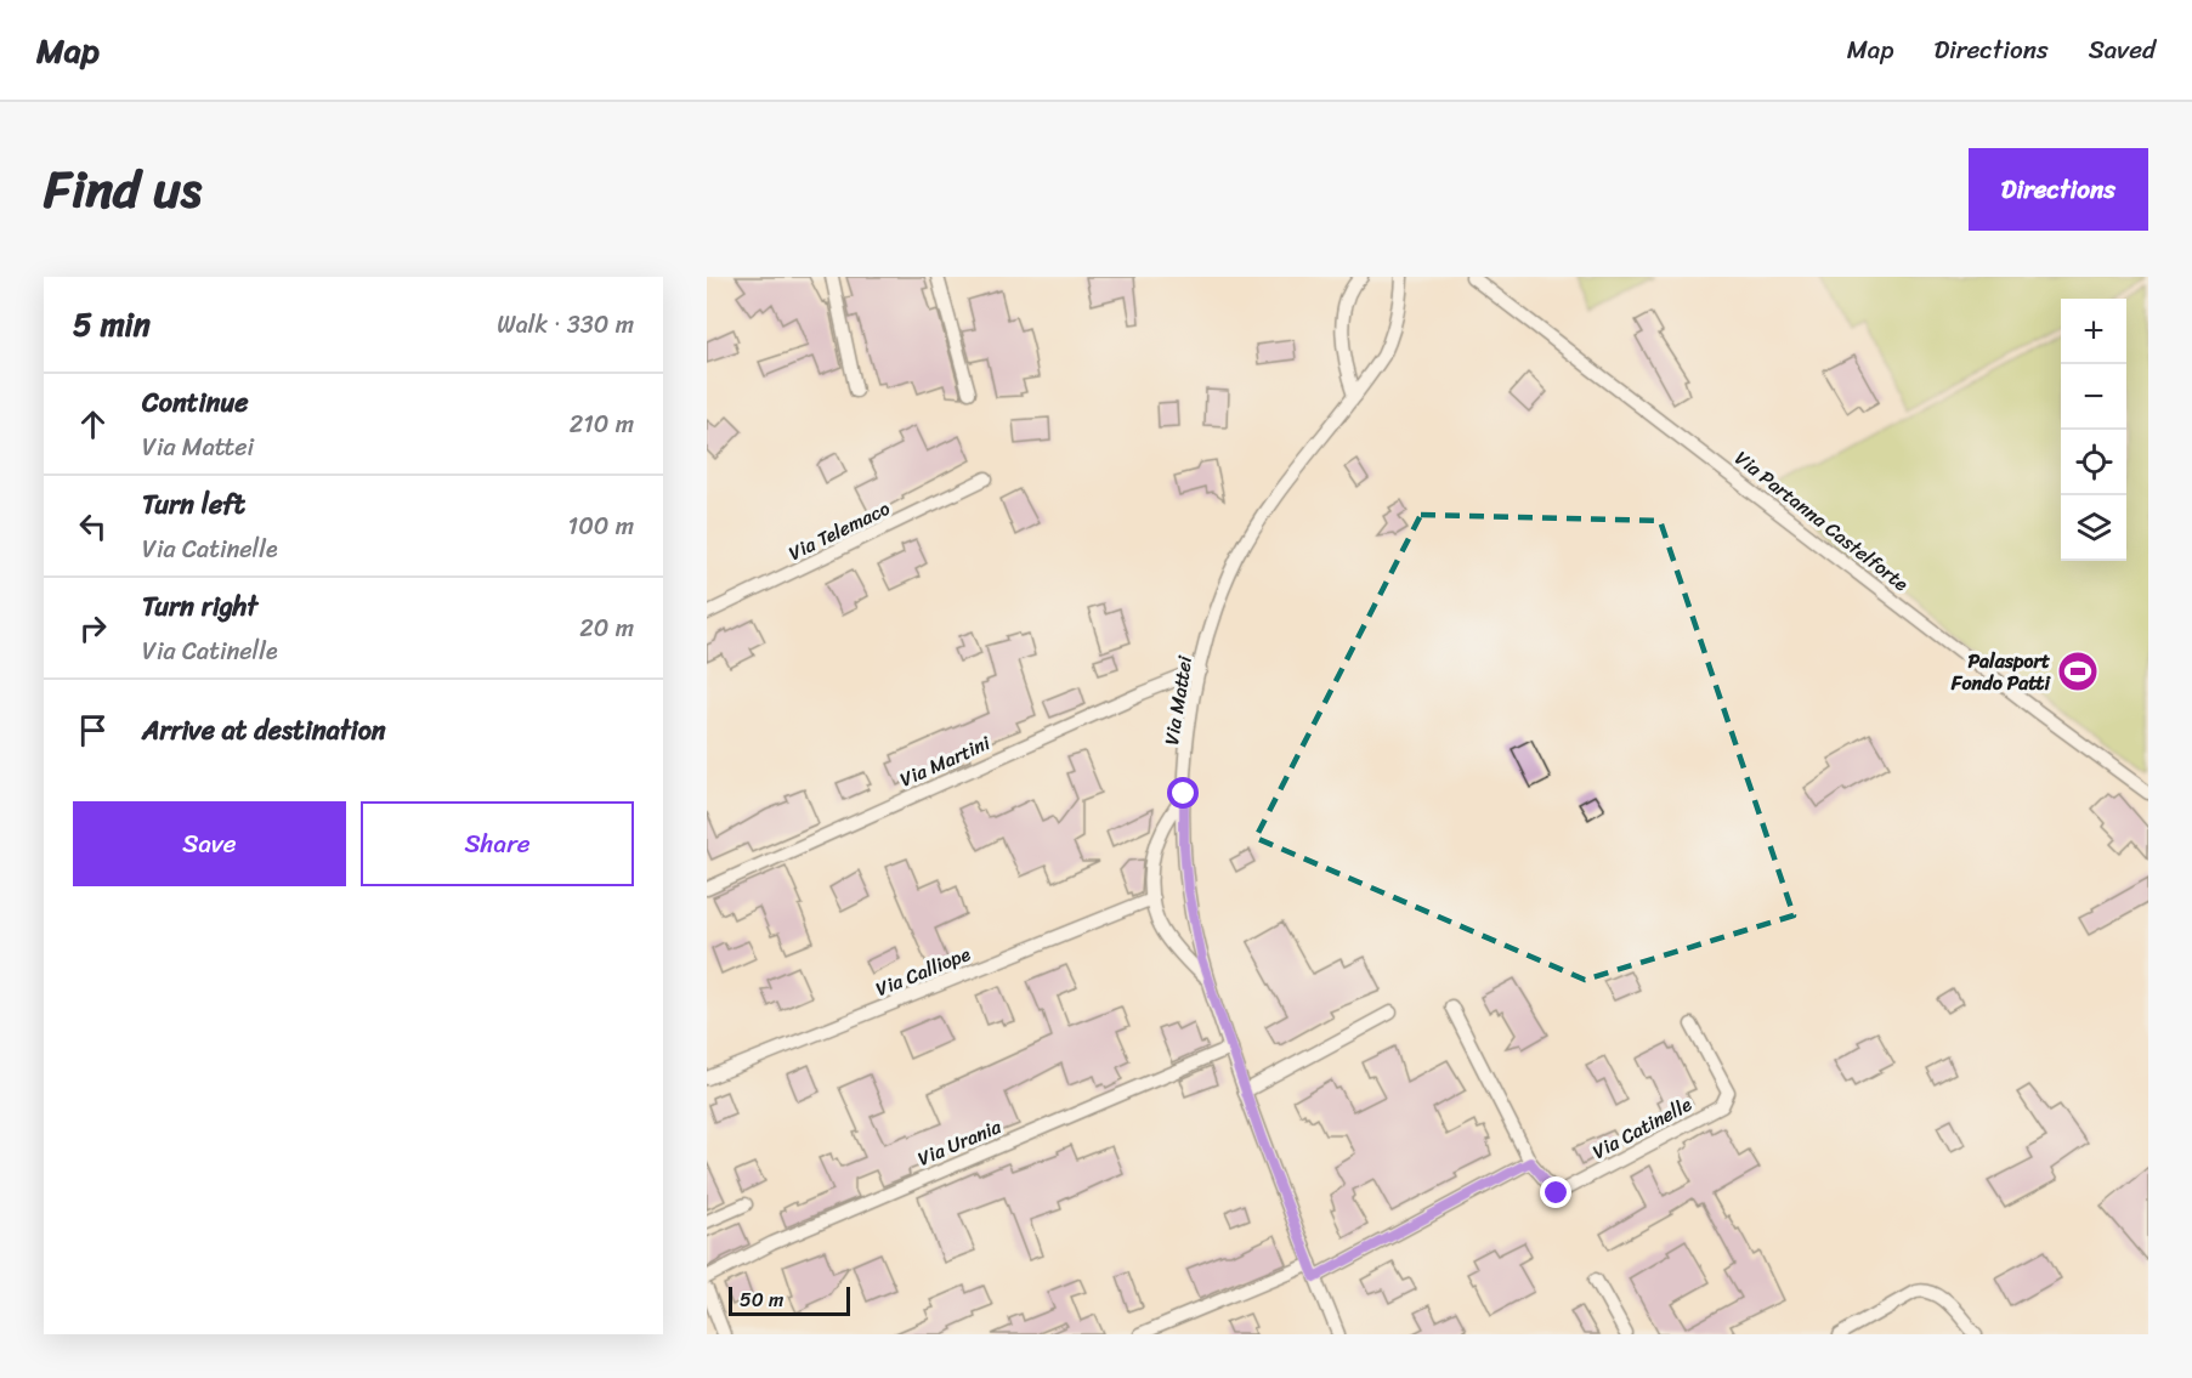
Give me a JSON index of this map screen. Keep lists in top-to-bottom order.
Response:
{
  "streets": {
    "street": [
      "Via Partanna Castelforte",
      "Via Telemaco",
      "Via Mattei",
      "Via Martini",
      "Via Calliope",
      "Via Catinelle",
      "Via Urania"
    ]
  },
  "crossings": [
    ["Via Mattei", "Via Martini"],
    ["Via Mattei", "Via Urania"]
  ],
  "places": {
    "sports": ["Palasport Fondo Patti"]
  },
  "scale_bar": "50 m",
  "page": {
    "header": "Map",
    "nav": ["Map", "Directions", "Saved"],
    "title": "Find us",
    "buttons": [
      "Directions",
      ["Save", "Share"]
    ],
    "heading": ["5 min", "Walk · 330 m"],
    "map_buttons": ["+", "−"],
    "list": [
      ["Continue", "Via Mattei", "210 m"],
      ["Turn left", "Via Catinelle", "100 m"],
      ["Turn right", "Via Catinelle", "20 m"],
      "Arrive at destination"
    ],
    "scale": "50 m"
  }
}
